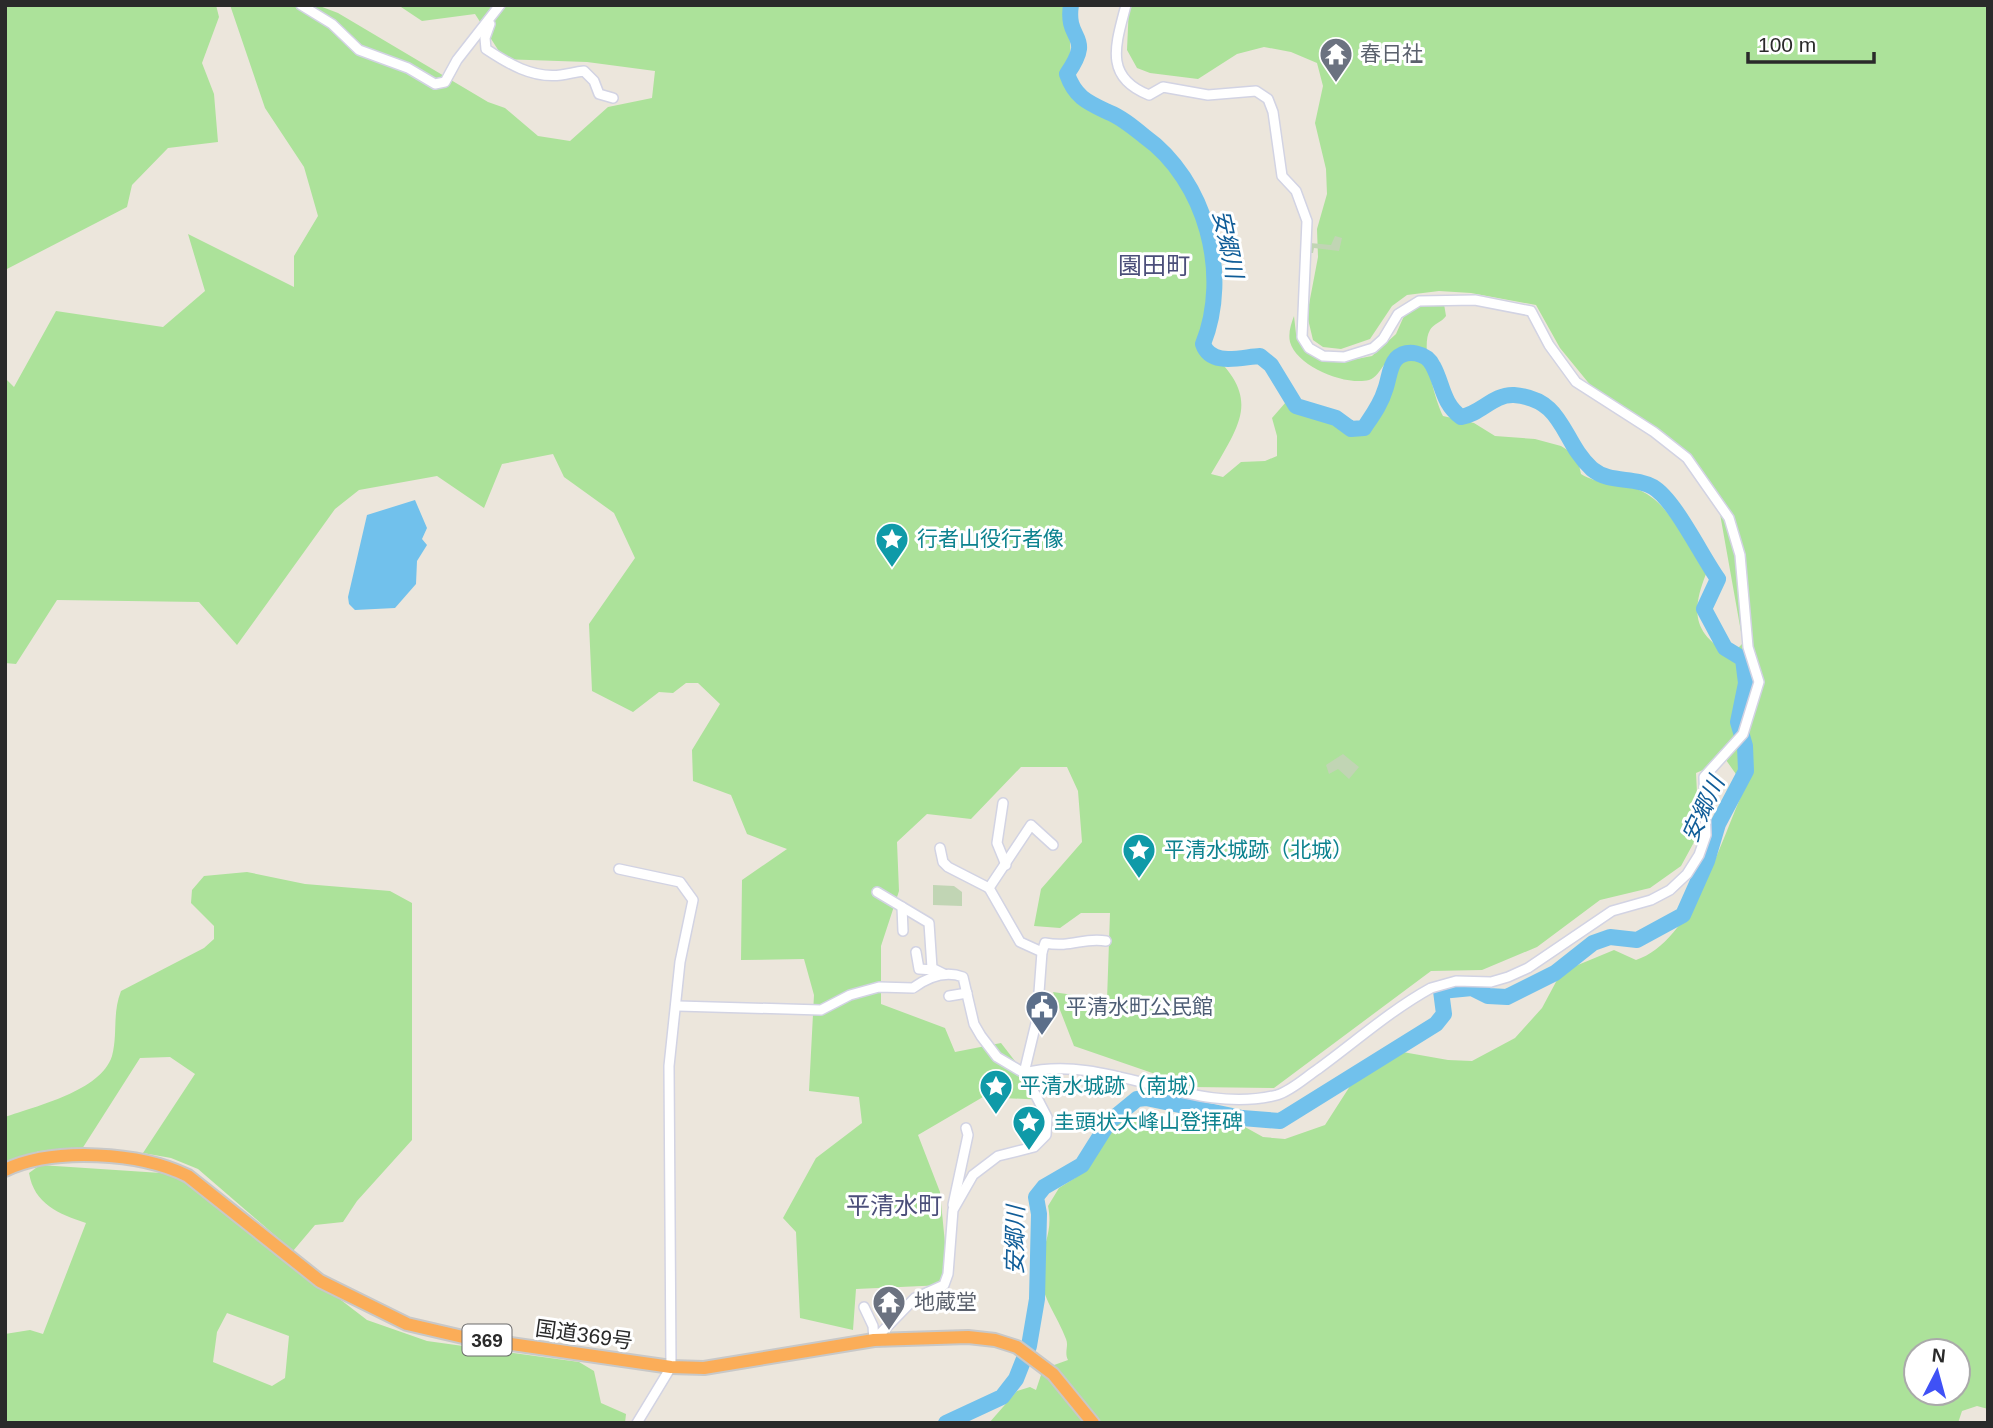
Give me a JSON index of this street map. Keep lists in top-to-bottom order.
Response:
{
  "streets": {
    "highway": ["国道369号", "369"]
  },
  "districts": ["園田町", "平清水町"],
  "water": ["安郷川"],
  "places": {
    "temple": ["春日社", "地蔵堂"],
    "place": [
      "行者山役行者像",
      "平清水城跡（北城）",
      "平清水城跡（南城）",
      "圭頭状大峰山登拝碑"
    ],
    "public building": ["平清水町公民館"]
  },
  "scale_bar": "100 m",
  "north": "top"
}
